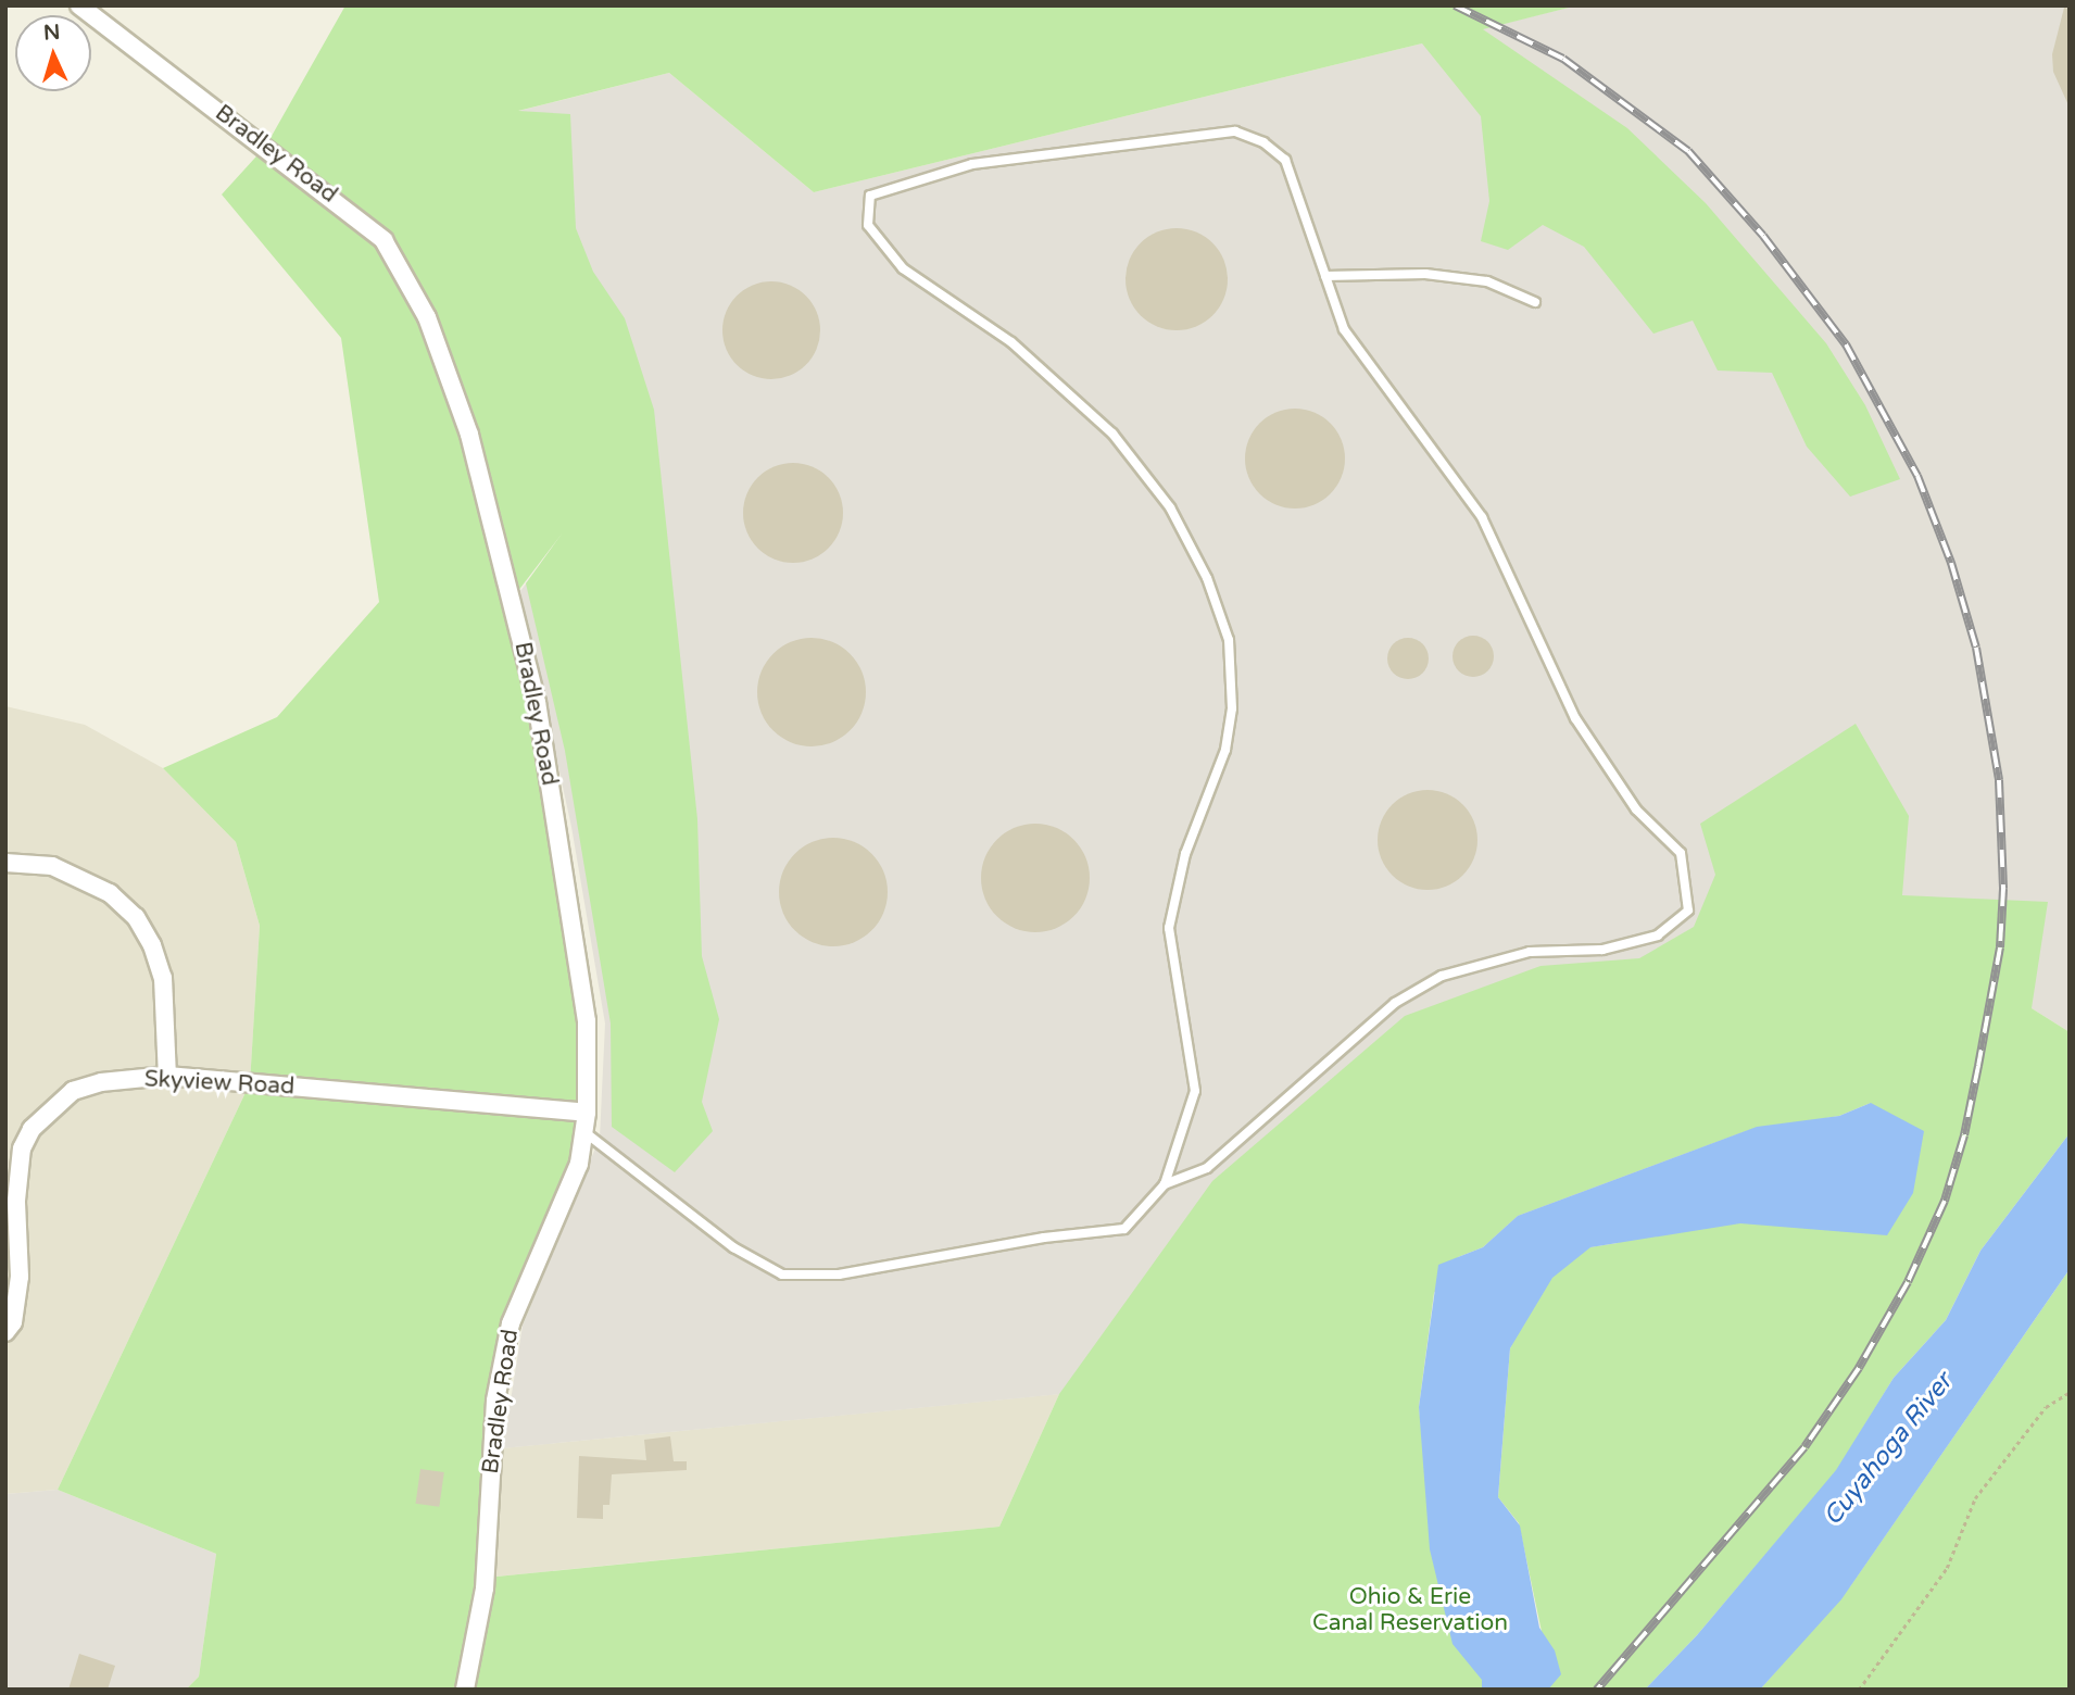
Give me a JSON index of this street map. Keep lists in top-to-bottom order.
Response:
{
  "streets": {
    "street": ["Bradley Road", "Skyview Road"]
  },
  "crossings": [
    ["Bradley Road", "Skyview Road"]
  ],
  "water": ["Cuyahoga River"],
  "parks": ["Ohio & Erie Canal Reservation"],
  "north": "top"
}
